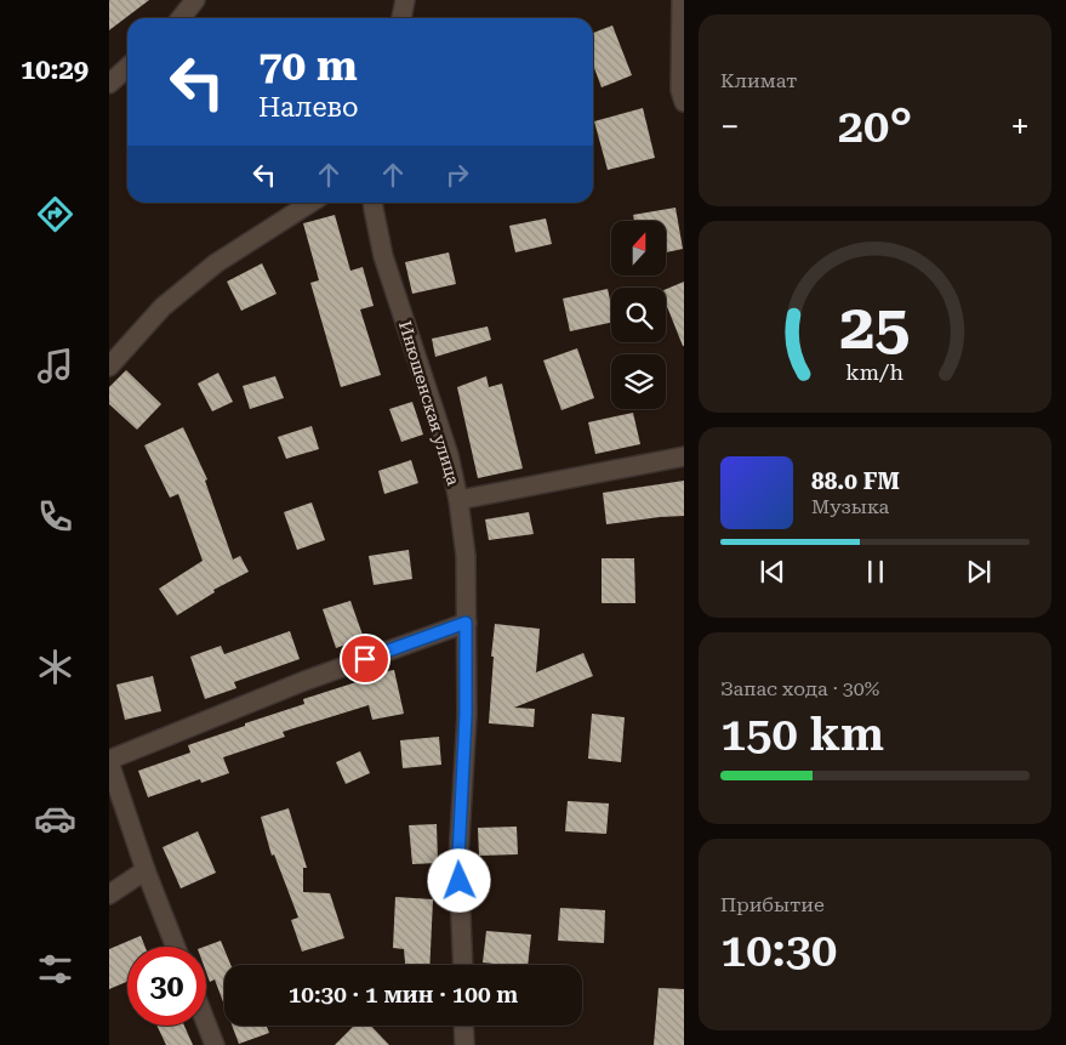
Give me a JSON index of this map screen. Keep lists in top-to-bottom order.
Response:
{
  "streets": {
    "street": ["Инюшенская улица"]
  },
  "north": "top",
  "page": {
    "tabs": "10:29",
    "tile": [
      "Климат",
      ["Запас хода · 30%", "150 km"],
      ["Прибытие", "10:30"]
    ],
    "turn": ["70 m", "Налево"],
    "heat": ["−", "20°", "+"],
    "song": ["88.0 FM", "Музыка"],
    "limit": "30",
    "trip": "10:30 · 1 мин · 100 m",
    "gauge": ["25", "km/h"]
  }
}
